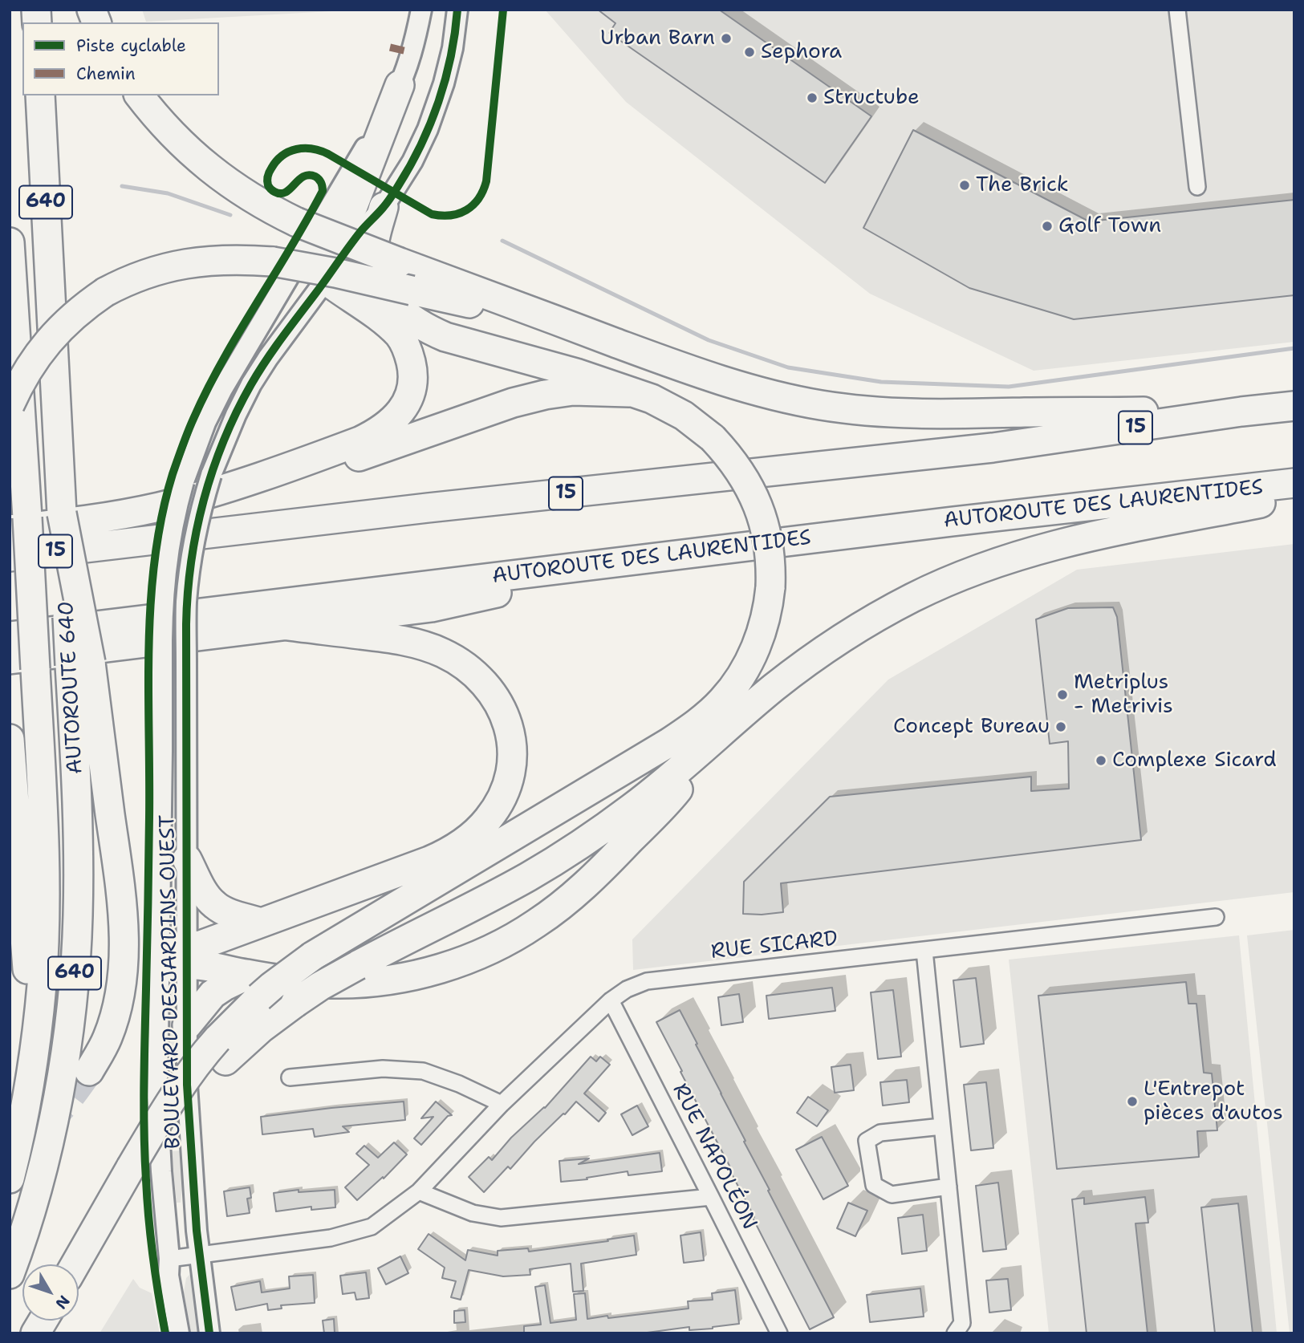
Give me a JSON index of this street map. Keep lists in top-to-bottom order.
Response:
{
  "streets": {
    "highway": [
      "640",
      "15",
      "AUTOROUTE DES LAURENTIDES",
      "AUTOROUTE 640"
    ],
    "street": ["RUE SICARD", "BOULEVARD DESJARDINS OUEST", "RUE NAPOLÉON"]
  },
  "crossings": [
    ["640", "AUTOROUTE 640"],
    ["RUE SICARD", "BOULEVARD DESJARDINS OUEST"],
    ["RUE SICARD", "RUE NAPOLÉON"]
  ],
  "places": [
    "Urban Barn",
    "Sephora",
    "Structube",
    "The Brick",
    "Golf Town",
    "Metriplus - Metrivis",
    "Concept Bureau",
    "Complexe Sicard",
    "L'Entrepot pièces d'autos"
  ],
  "legend": ["Piste cyclable", "Chemin"],
  "north": "bottom right"
}
